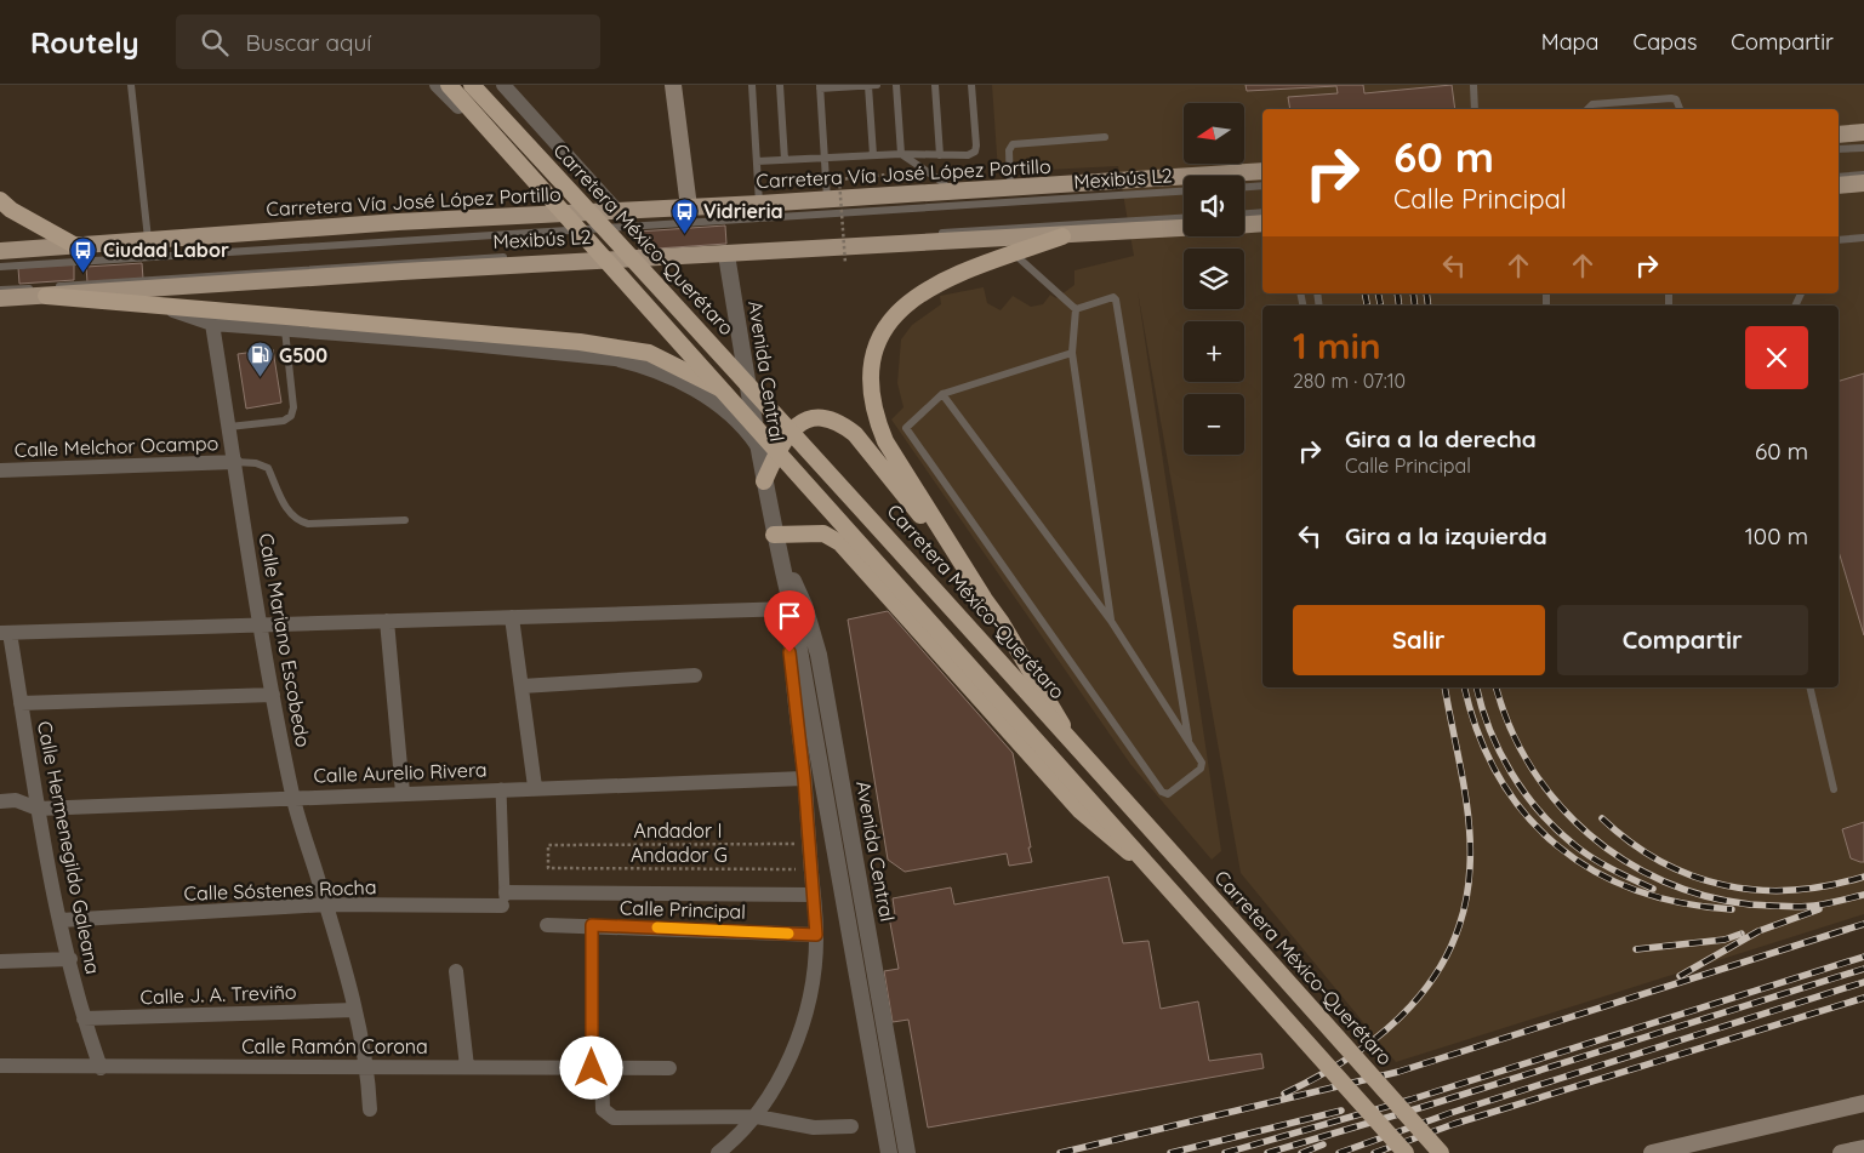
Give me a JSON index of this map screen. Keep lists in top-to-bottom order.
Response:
{
  "streets": {
    "highway": ["Carretera México-Querétaro"],
    "main road": ["Carretera Vía José López Portillo"],
    "street": [
      "Avenida Central",
      "Calle Melchor Ocampo",
      "Calle Mariano Escobedo",
      "Calle Aurelio Rivera",
      "Calle Hermenegildo Galeana",
      "Calle Sóstenes Rocha",
      "Calle Principal",
      "Calle J. A. Treviño",
      "Calle Ramón Corona"
    ],
    "lane": ["Mexibús L2"],
    "path": ["Andador I", "Andador G"]
  },
  "crossings": [
    ["Calle Melchor Ocampo", "Calle Mariano Escobedo"],
    ["Calle Mariano Escobedo", "Calle Aurelio Rivera"],
    ["Calle Mariano Escobedo", "Calle Sóstenes Rocha"],
    ["Calle Mariano Escobedo", "Calle J. A. Treviño"],
    ["Calle Mariano Escobedo", "Calle Ramón Corona"],
    ["Calle Aurelio Rivera", "Calle Hermenegildo Galeana"],
    ["Andador I", "Andador G"],
    ["Calle Hermenegildo Galeana", "Calle Sóstenes Rocha"],
    ["Calle Hermenegildo Galeana", "Calle J. A. Treviño"],
    ["Calle Hermenegildo Galeana", "Calle Ramón Corona"]
  ],
  "places": {
    "bus stop": ["Vidrieria", "Ciudad Labor"],
    "fuel station": ["G500"]
  },
  "north": "left",
  "page": {
    "header": "Routely",
    "search": "Buscar aquí",
    "nav": ["Mapa", "Capas", "Compartir"],
    "map_buttons": ["+", "−"],
    "turn": ["60 m", "Calle Principal"],
    "heading": ["1 min", "280 m · 07:10"],
    "list": [
      {
        "name": "Gira a la derecha",
        "note": "Calle Principal",
        "value": "60 m"
      },
      {
        "name": "Gira a la izquierda",
        "value": "100 m"
      }
    ],
    "buttons": ["Salir", "Compartir"]
  }
}
